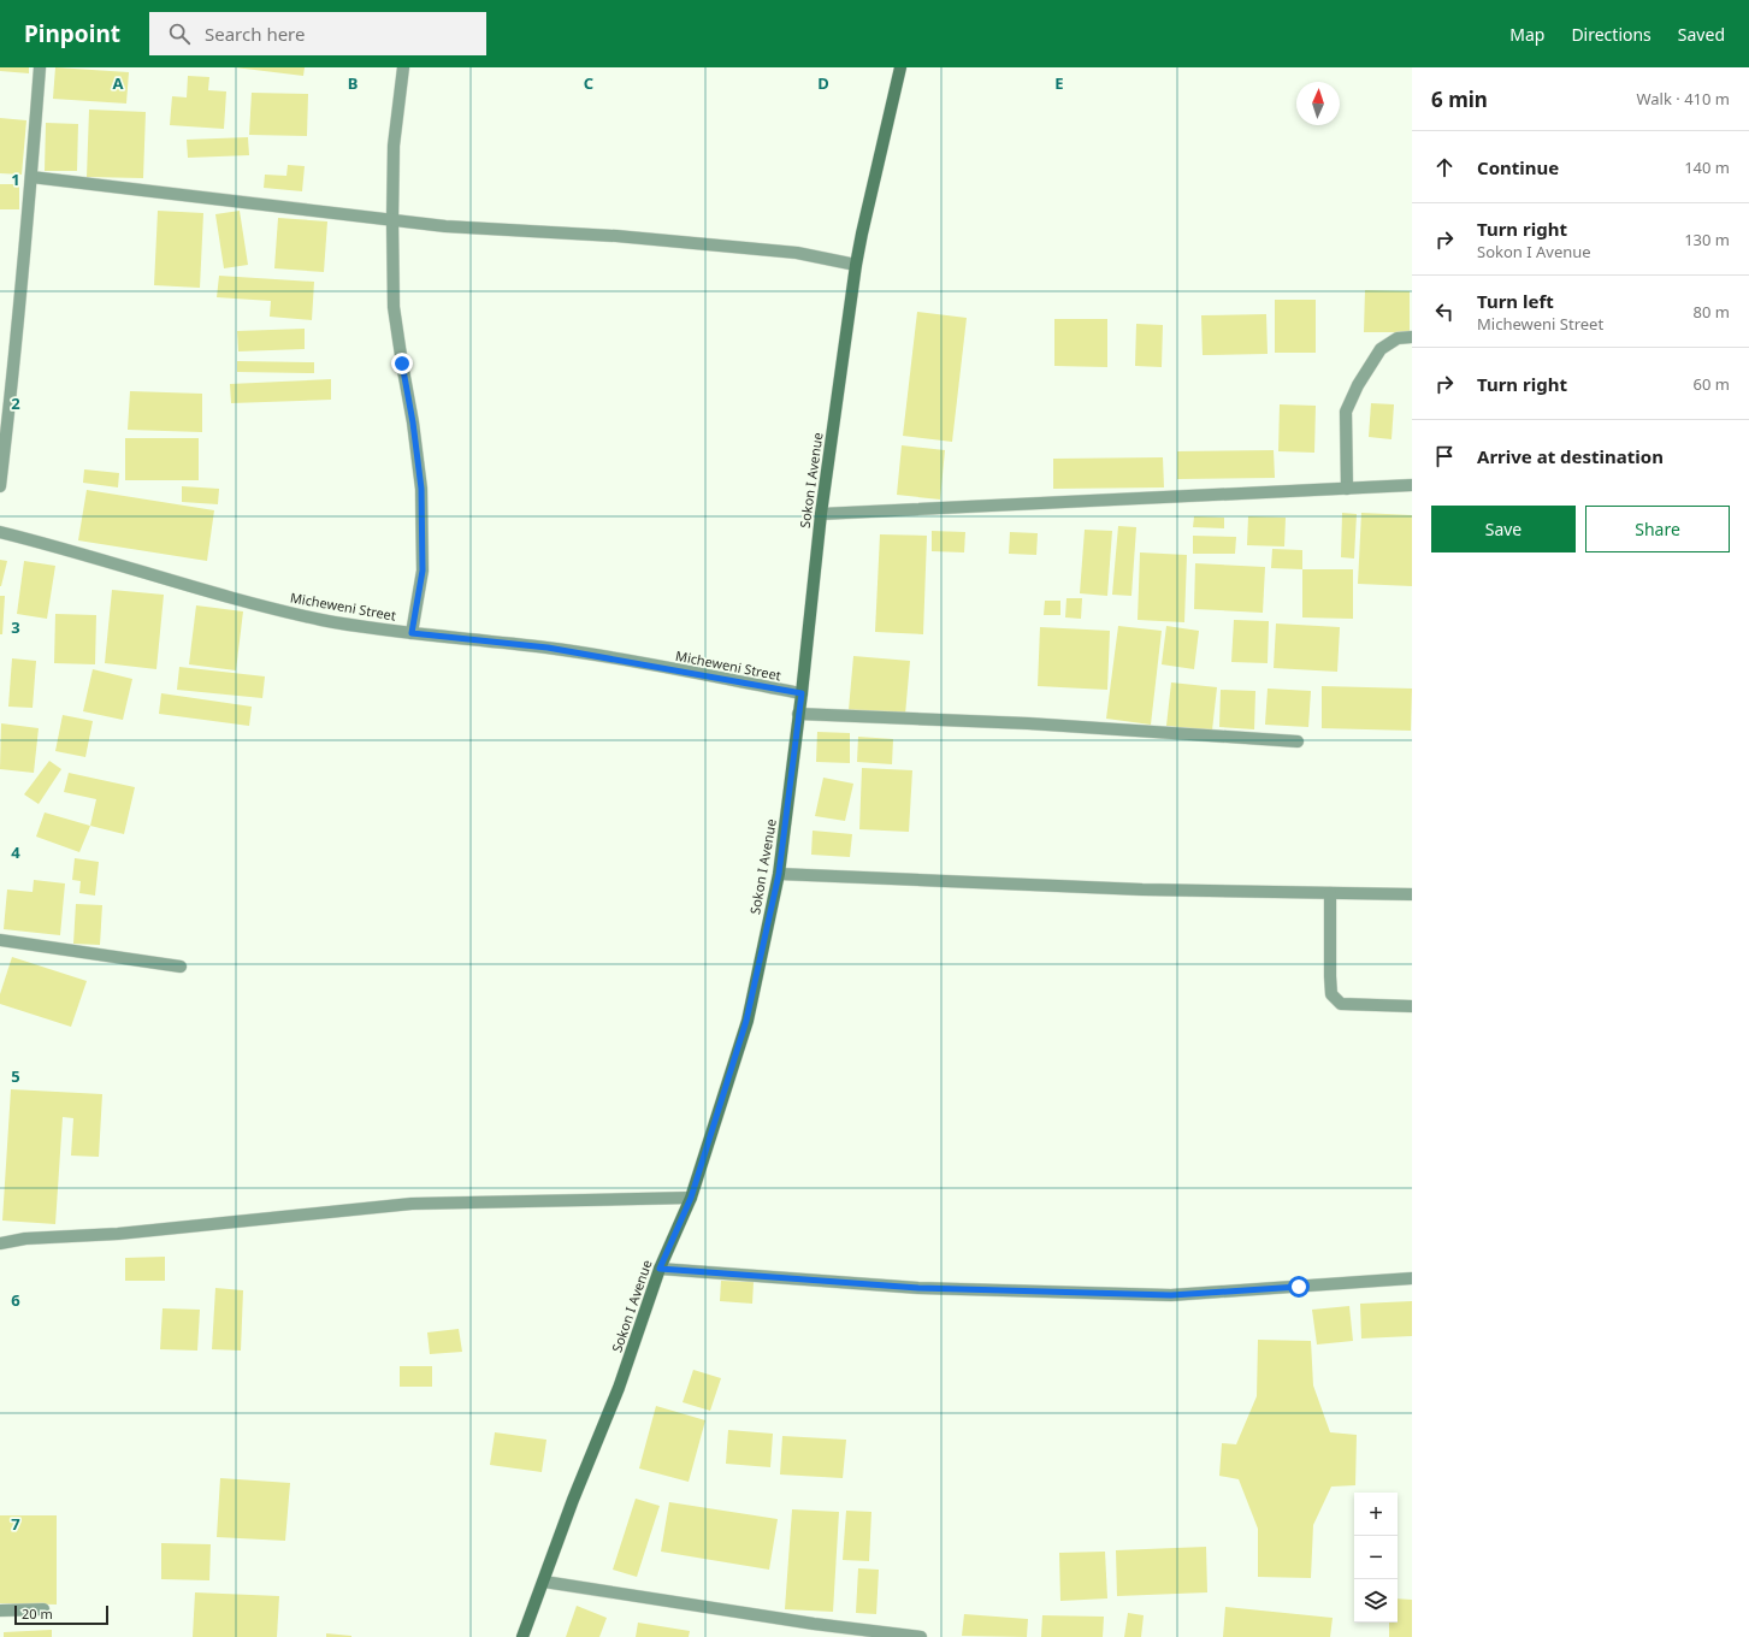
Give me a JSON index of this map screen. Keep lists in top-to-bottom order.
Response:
{
  "streets": {
    "street": ["Sokon I Avenue", "Micheweni Street"]
  },
  "crossings": [
    ["Sokon I Avenue", "Micheweni Street"]
  ],
  "scale_bar": "20 m",
  "north": "top",
  "page": {
    "header": "Pinpoint",
    "search": "Search here",
    "nav": ["Map", "Directions", "Saved"],
    "heading": ["6 min", "Walk · 410 m"],
    "list": [
      ["Continue", "140 m"],
      ["Turn right", "Sokon I Avenue", "130 m"],
      ["Turn left", "Micheweni Street", "80 m"],
      ["Turn right", "60 m"],
      "Arrive at destination"
    ],
    "buttons": ["Save", "Share"],
    "map_buttons": ["+", "−"],
    "scale": "20 m"
  },
  "grid": {
    "columns": [
      "A",
      "B",
      "C",
      "D",
      "E"
    ],
    "rows": [
      "1",
      "2",
      "3",
      "4",
      "5",
      "6",
      "7"
    ]
  }
}
